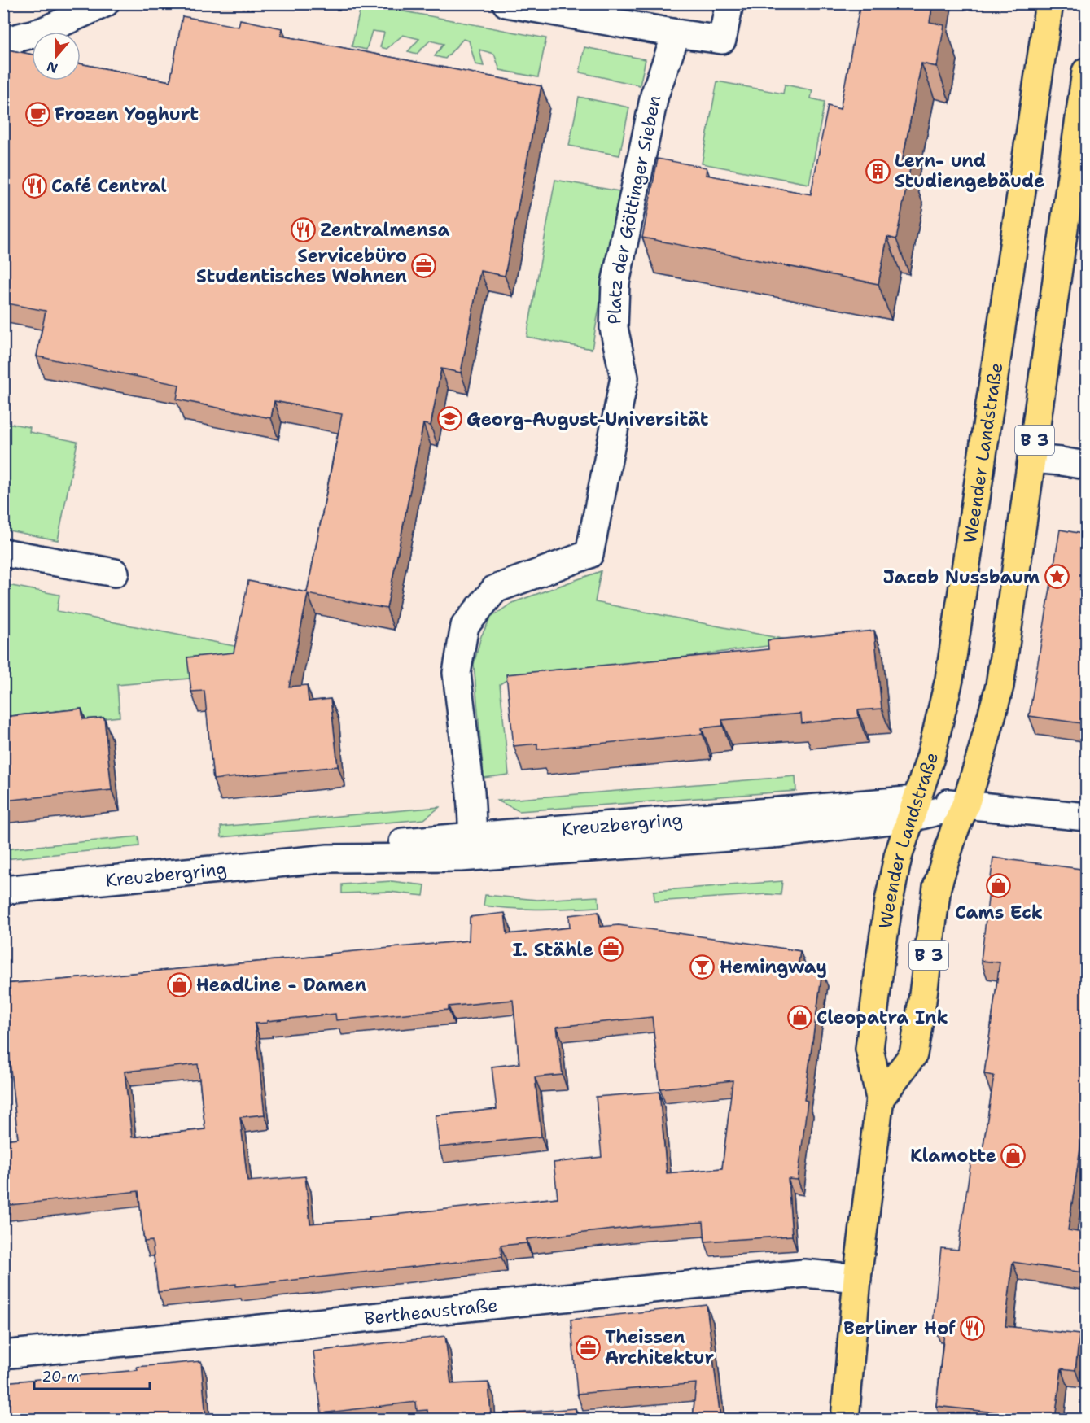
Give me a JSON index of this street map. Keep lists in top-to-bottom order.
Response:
{
  "streets": {
    "main road": ["B 3", "Weender Landstraße"],
    "street": ["Platz der Göttinger Sieben", "Kreuzbergring", "Bertheaustraße"]
  },
  "crossings": [
    ["Platz der Göttinger Sieben", "Kreuzbergring"],
    ["Weender Landstraße", "Kreuzbergring"],
    ["Weender Landstraße", "Bertheaustraße"]
  ],
  "places": {
    "cafe": ["Frozen Yoghurt"],
    "building": ["Lern- und Studiengebäude"],
    "restaurant": ["Café Central", "Zentralmensa", "Berliner Hof"],
    "office": ["Servicebüro Studentisches Wohnen", "I. Stähle", "Theissen Architektur"],
    "school or university": ["Georg-August-Universität"],
    "place": ["Jacob Nussbaum"],
    "shop": [
      "Cams Eck",
      "HeadLine - Damen",
      "Cleopatra Ink",
      "Klamotte"
    ],
    "bar": ["Hemingway"]
  },
  "scale_bar": "20 m",
  "north": "bottom"
}
